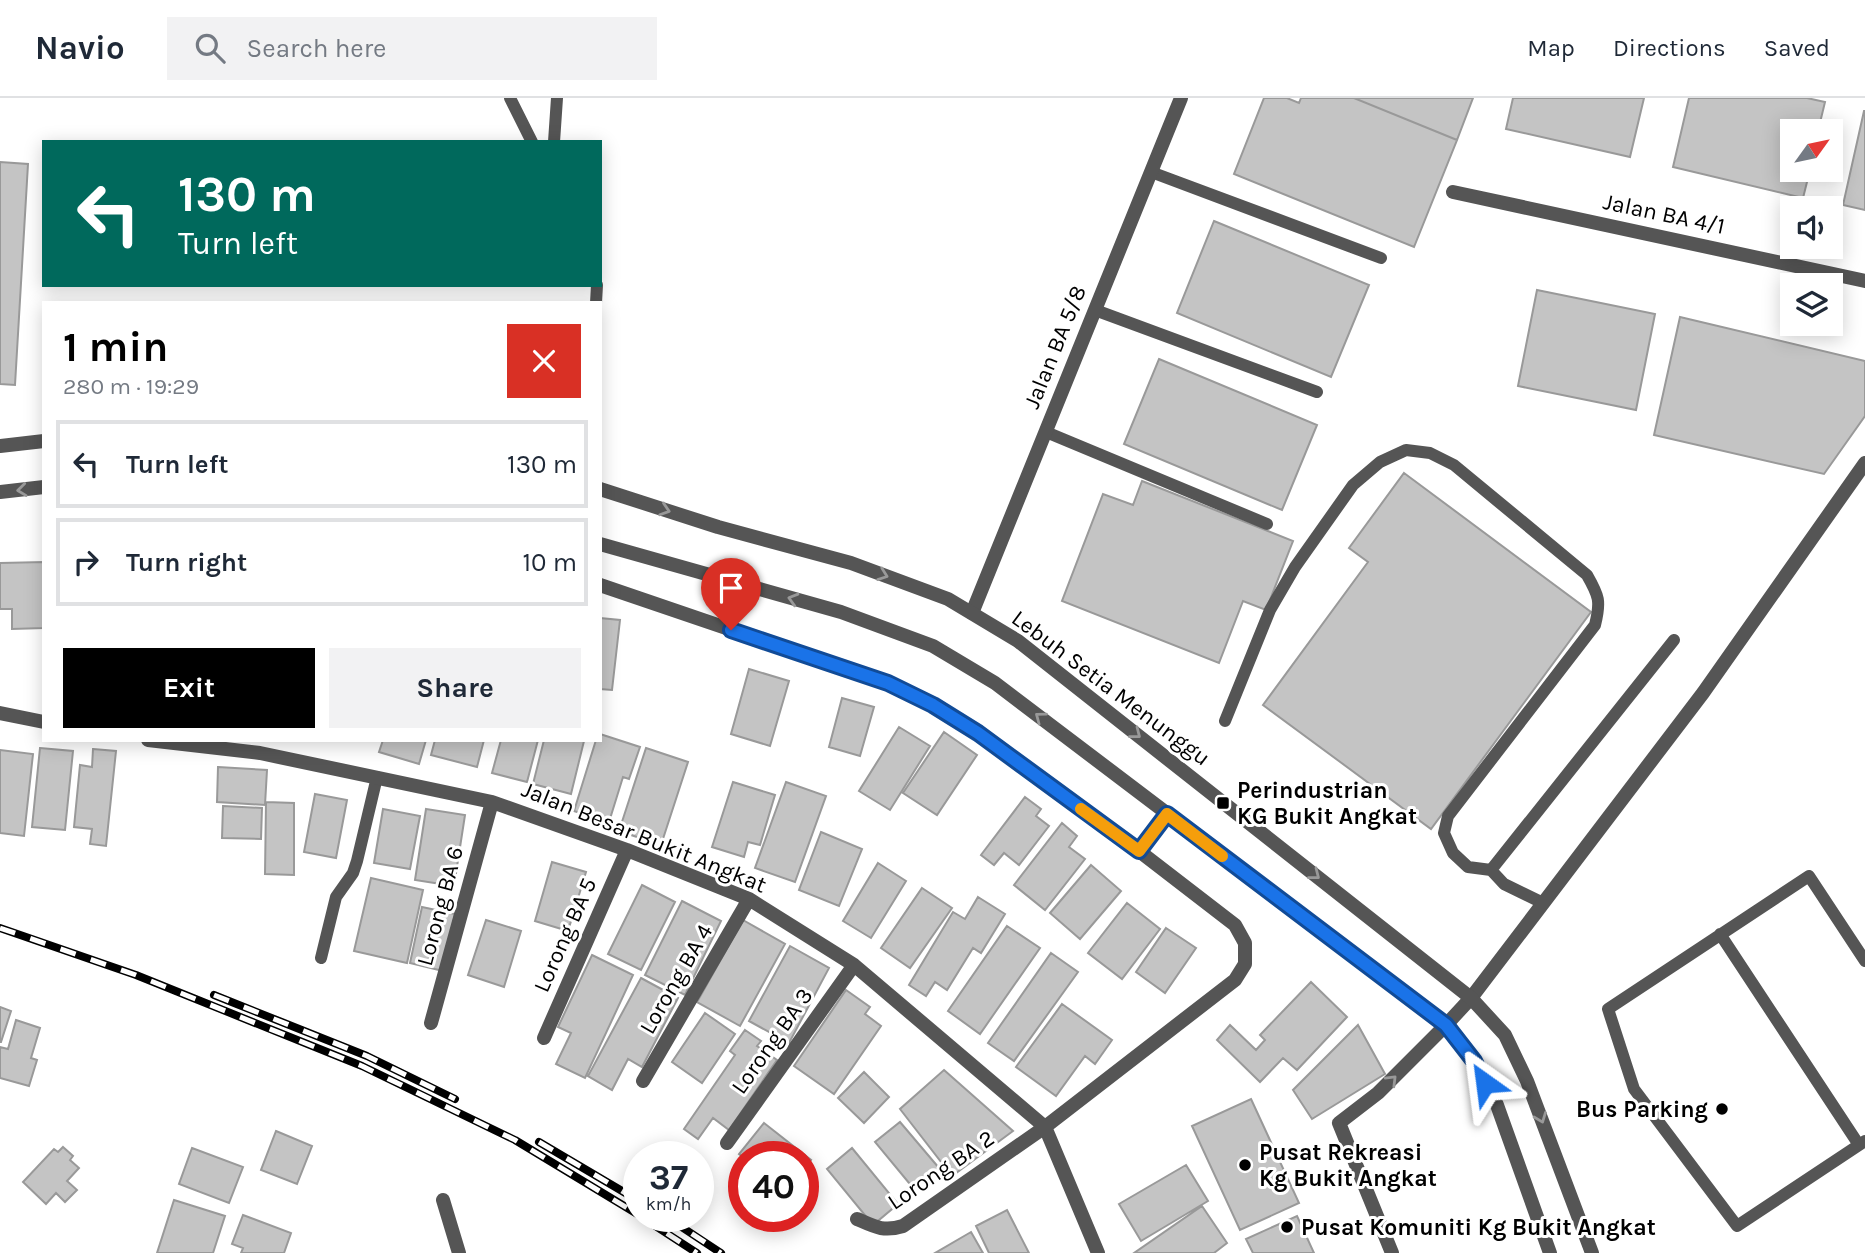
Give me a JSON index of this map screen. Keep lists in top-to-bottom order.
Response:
{
  "streets": {
    "street": [
      "Jalan BA 4/1",
      "Jalan BA 5/8",
      "Lebuh Setia Menunggu",
      "Jalan Besar Bukit Angkat",
      "Lorong BA 6",
      "Lorong BA 5",
      "Lorong BA 4",
      "Lorong BA 3",
      "Lorong BA 2"
    ]
  },
  "crossings": [
    ["Jalan BA 5/8", "Lebuh Setia Menunggu"],
    ["Jalan Besar Bukit Angkat", "Lorong BA 6"],
    ["Jalan Besar Bukit Angkat", "Lorong BA 5"],
    ["Jalan Besar Bukit Angkat", "Lorong BA 4"],
    ["Jalan Besar Bukit Angkat", "Lorong BA 3"],
    ["Jalan Besar Bukit Angkat", "Lorong BA 2"]
  ],
  "places": {
    "transit": ["Perindustrian KG Bukit Angkat"],
    "other": ["Bus Parking", "Pusat Rekreasi Kg Bukit Angkat", "Pusat Komuniti Kg Bukit Angkat"]
  },
  "north": "top right",
  "page": {
    "header": "Navio",
    "search": "Search here",
    "nav": ["Map", "Directions", "Saved"],
    "turn": ["130 m", "Turn left"],
    "heading": ["1 min", "280 m · 19:29"],
    "list": [
      {
        "name": "Turn left",
        "value": "130 m"
      },
      {
        "name": "Turn right",
        "value": "10 m"
      }
    ],
    "buttons": ["Exit", "Share"],
    "speed": "37 km/h",
    "limit": "40"
  }
}
